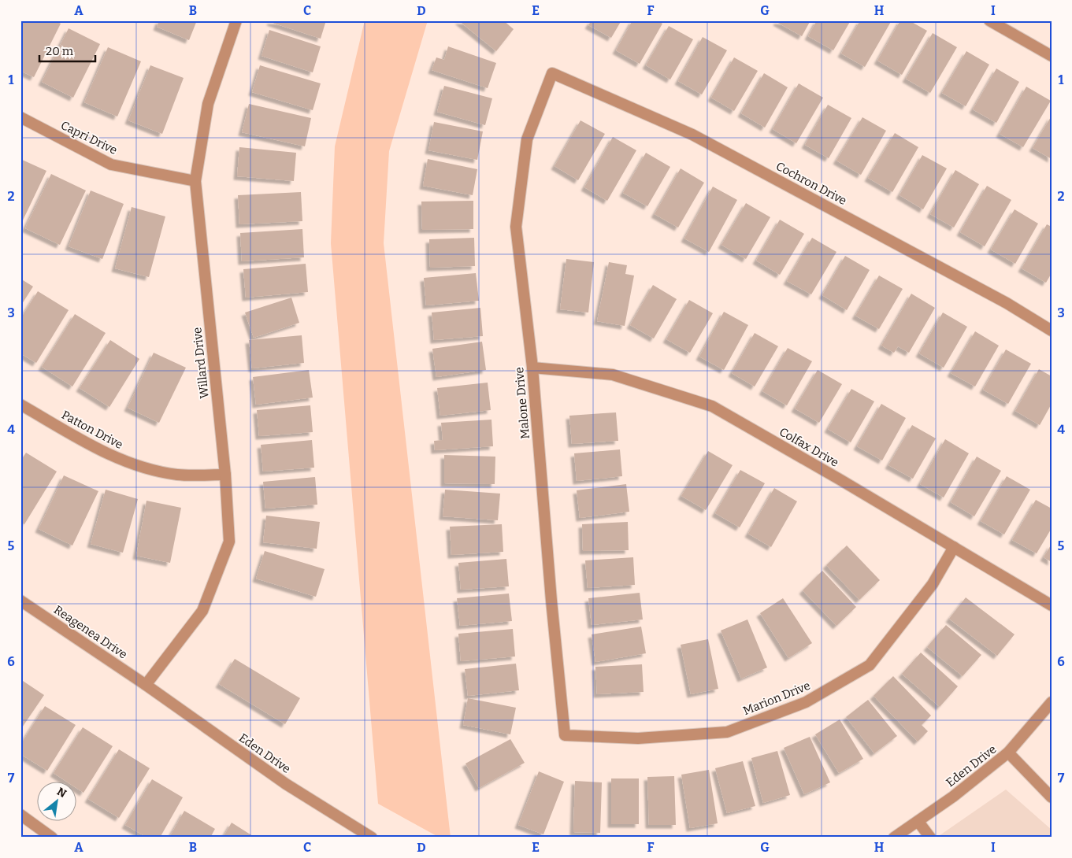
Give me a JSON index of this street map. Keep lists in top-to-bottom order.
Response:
{
  "streets": {
    "street": [
      "Capri Drive",
      "Cochron Drive",
      "Willard Drive",
      "Malone Drive",
      "Patton Drive",
      "Colfax Drive",
      "Reagenea Drive",
      "Marion Drive",
      "Eden Drive"
    ]
  },
  "crossings": [
    ["Capri Drive", "Willard Drive"],
    ["Cochron Drive", "Malone Drive"],
    ["Willard Drive", "Patton Drive"],
    ["Willard Drive", "Reagenea Drive"],
    ["Willard Drive", "Eden Drive"],
    ["Malone Drive", "Colfax Drive"],
    ["Malone Drive", "Marion Drive"],
    ["Colfax Drive", "Marion Drive"],
    ["Reagenea Drive", "Eden Drive"]
  ],
  "scale_bar": "20 m",
  "north": "top right",
  "grid": {
    "columns": [
      "A",
      "B",
      "C",
      "D",
      "E",
      "F",
      "G",
      "H",
      "I"
    ],
    "rows": [
      "1",
      "2",
      "3",
      "4",
      "5",
      "6",
      "7"
    ]
  }
}
